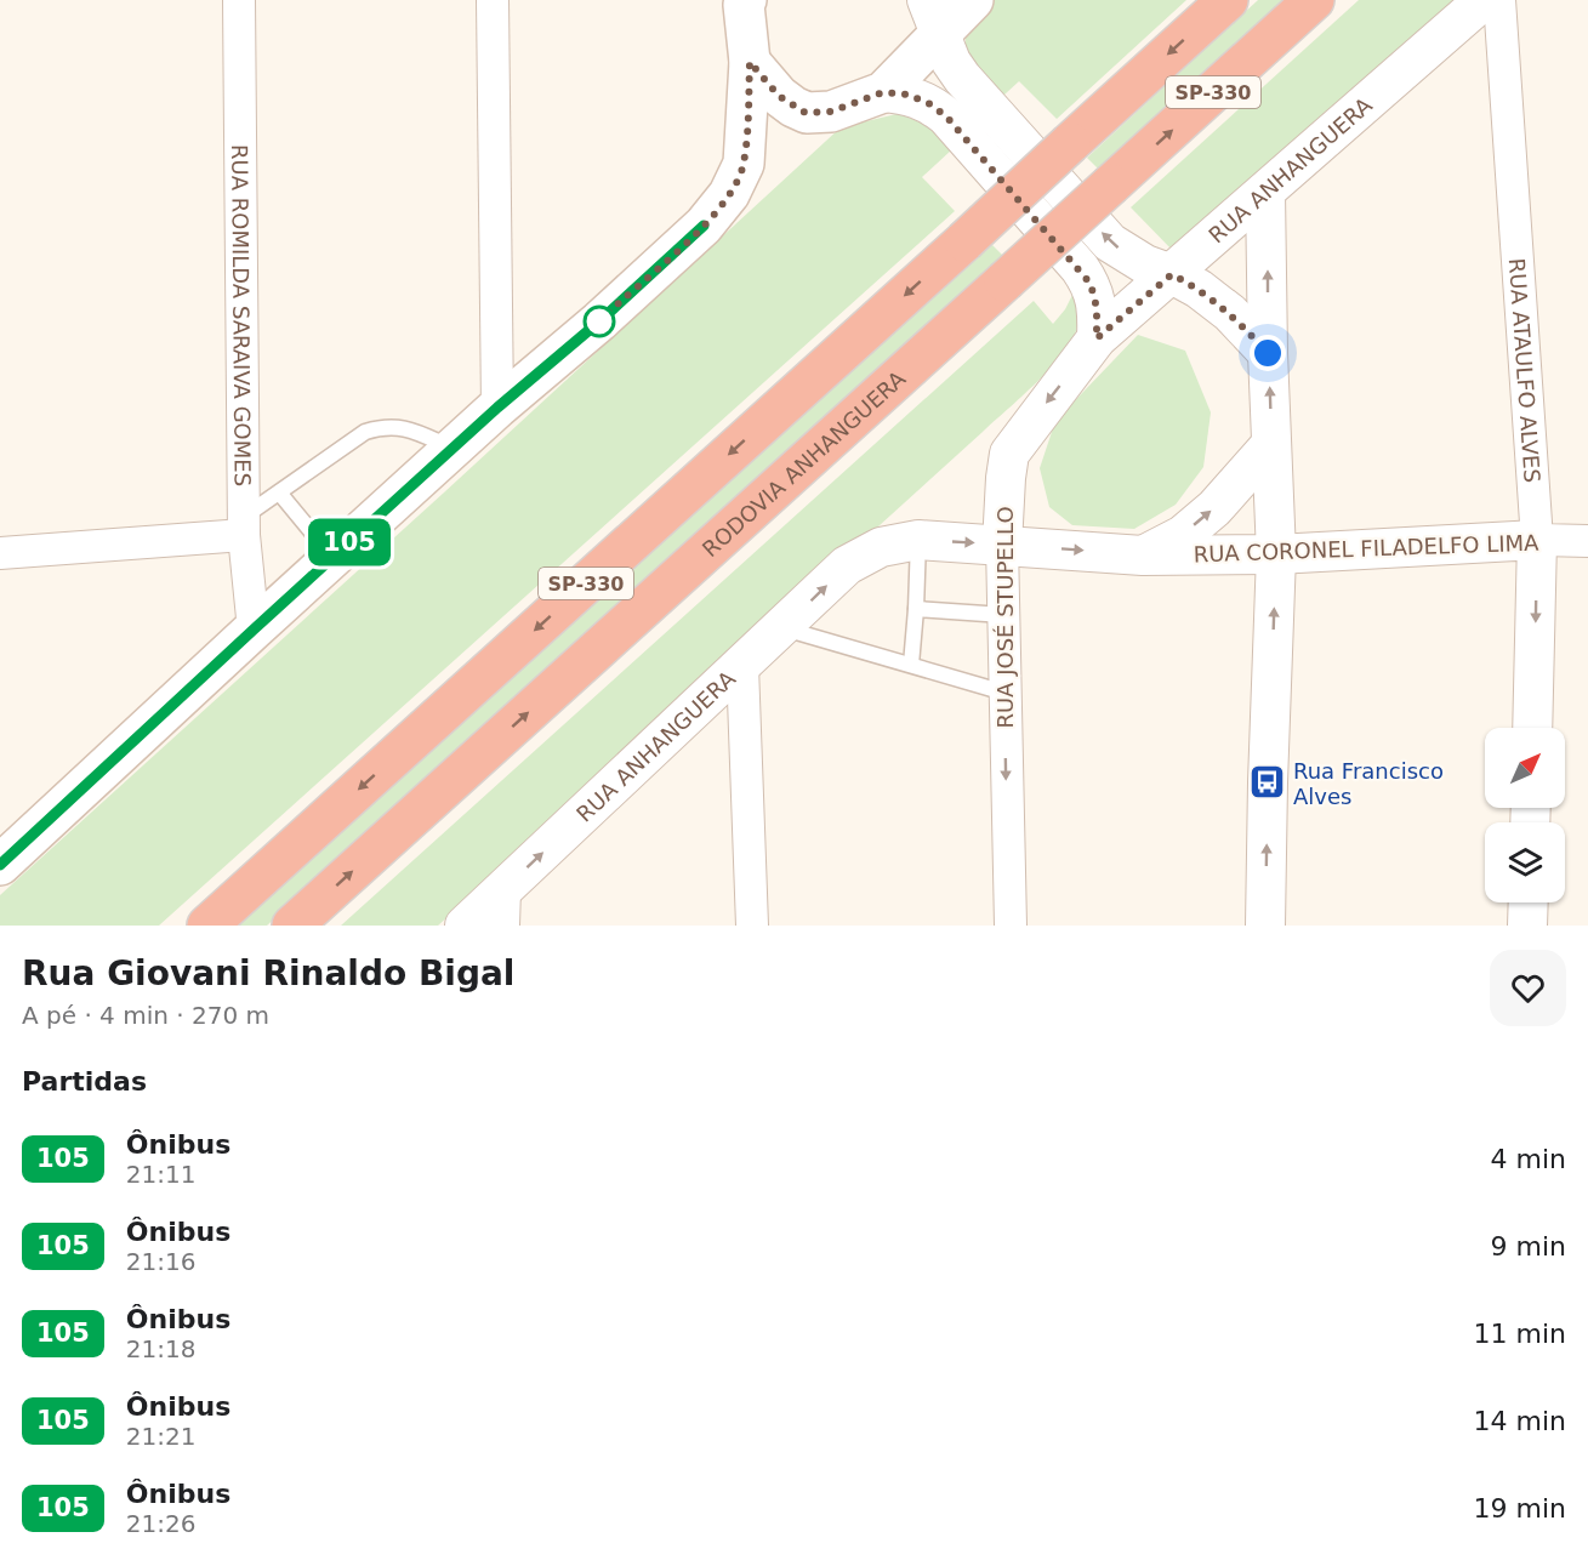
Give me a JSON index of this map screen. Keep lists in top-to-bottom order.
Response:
{
  "streets": {
    "highway": ["SP-330", "RODOVIA ANHANGUERA"],
    "street": [
      "RUA ANHANGUERA",
      "RUA ROMILDA SARAIVA GOMES",
      "RUA ATAULFO ALVES",
      "RUA CORONEL FILADELFO LIMA",
      "RUA JOSÉ STUPELLO"
    ]
  },
  "crossings": [
    ["RUA ANHANGUERA", "RUA CORONEL FILADELFO LIMA"],
    ["RUA ANHANGUERA", "RUA JOSÉ STUPELLO"],
    ["RUA ATAULFO ALVES", "RUA CORONEL FILADELFO LIMA"],
    ["RUA CORONEL FILADELFO LIMA", "RUA JOSÉ STUPELLO"]
  ],
  "one_way": ["RUA ANHANGUERA"],
  "places": {
    "bus stop": ["Rua Francisco Alves"]
  },
  "lines": ["bus line 105"],
  "north": "top right",
  "page": {
    "on_map": "105",
    "heading": [
      ["Rua Giovani Rinaldo Bigal", "A pé · 4 min · 270 m"],
      "Partidas"
    ],
    "list": [
      {
        "mark": "105",
        "name": "Ônibus",
        "note": "21:11",
        "value": "4 min"
      },
      {
        "mark": "105",
        "name": "Ônibus",
        "note": "21:16",
        "value": "9 min"
      },
      {
        "mark": "105",
        "name": "Ônibus",
        "note": "21:18",
        "value": "11 min"
      },
      {
        "mark": "105",
        "name": "Ônibus",
        "note": "21:21",
        "value": "14 min"
      },
      {
        "mark": "105",
        "name": "Ônibus",
        "note": "21:26",
        "value": "19 min"
      }
    ]
  }
}
